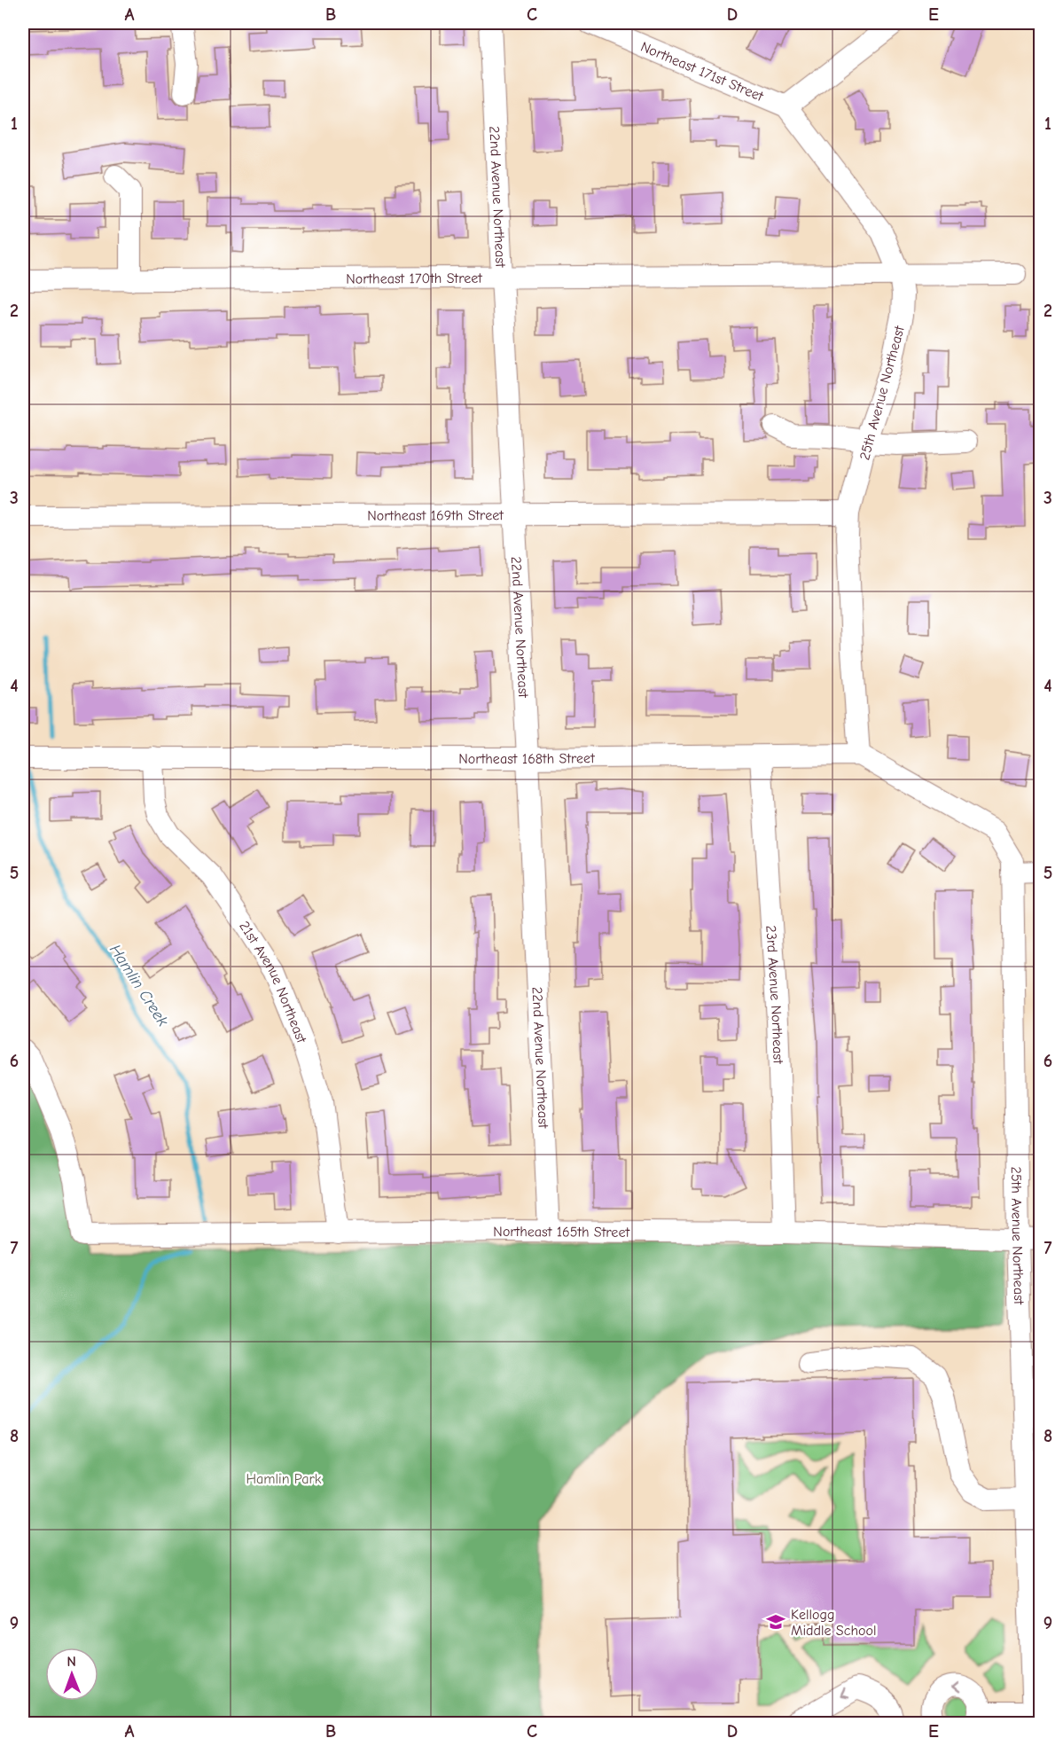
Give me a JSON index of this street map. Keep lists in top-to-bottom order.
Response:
{
  "streets": {
    "street": [
      "Northeast 171st Street",
      "22nd Avenue Northeast",
      "Northeast 170th Street",
      "25th Avenue Northeast",
      "Northeast 169th Street",
      "Northeast 168th Street",
      "21st Avenue Northeast",
      "23rd Avenue Northeast",
      "Northeast 165th Street"
    ]
  },
  "crossings": [
    ["Northeast 171st Street", "25th Avenue Northeast"],
    ["22nd Avenue Northeast", "Northeast 170th Street"],
    ["22nd Avenue Northeast", "Northeast 169th Street"],
    ["22nd Avenue Northeast", "Northeast 168th Street"],
    ["22nd Avenue Northeast", "Northeast 165th Street"],
    ["Northeast 170th Street", "25th Avenue Northeast"],
    ["25th Avenue Northeast", "Northeast 169th Street"],
    ["25th Avenue Northeast", "Northeast 168th Street"],
    ["25th Avenue Northeast", "Northeast 165th Street"],
    ["Northeast 168th Street", "21st Avenue Northeast"],
    ["Northeast 168th Street", "23rd Avenue Northeast"],
    ["21st Avenue Northeast", "Northeast 165th Street"],
    ["23rd Avenue Northeast", "Northeast 165th Street"]
  ],
  "water": ["Hamlin Creek"],
  "parks": ["Hamlin Park"],
  "places": {
    "school or university": ["Kellogg Middle School"]
  },
  "north": "top",
  "grid": {
    "columns": [
      "A",
      "B",
      "C",
      "D",
      "E"
    ],
    "rows": [
      "1",
      "2",
      "3",
      "4",
      "5",
      "6",
      "7",
      "8",
      "9"
    ]
  }
}
